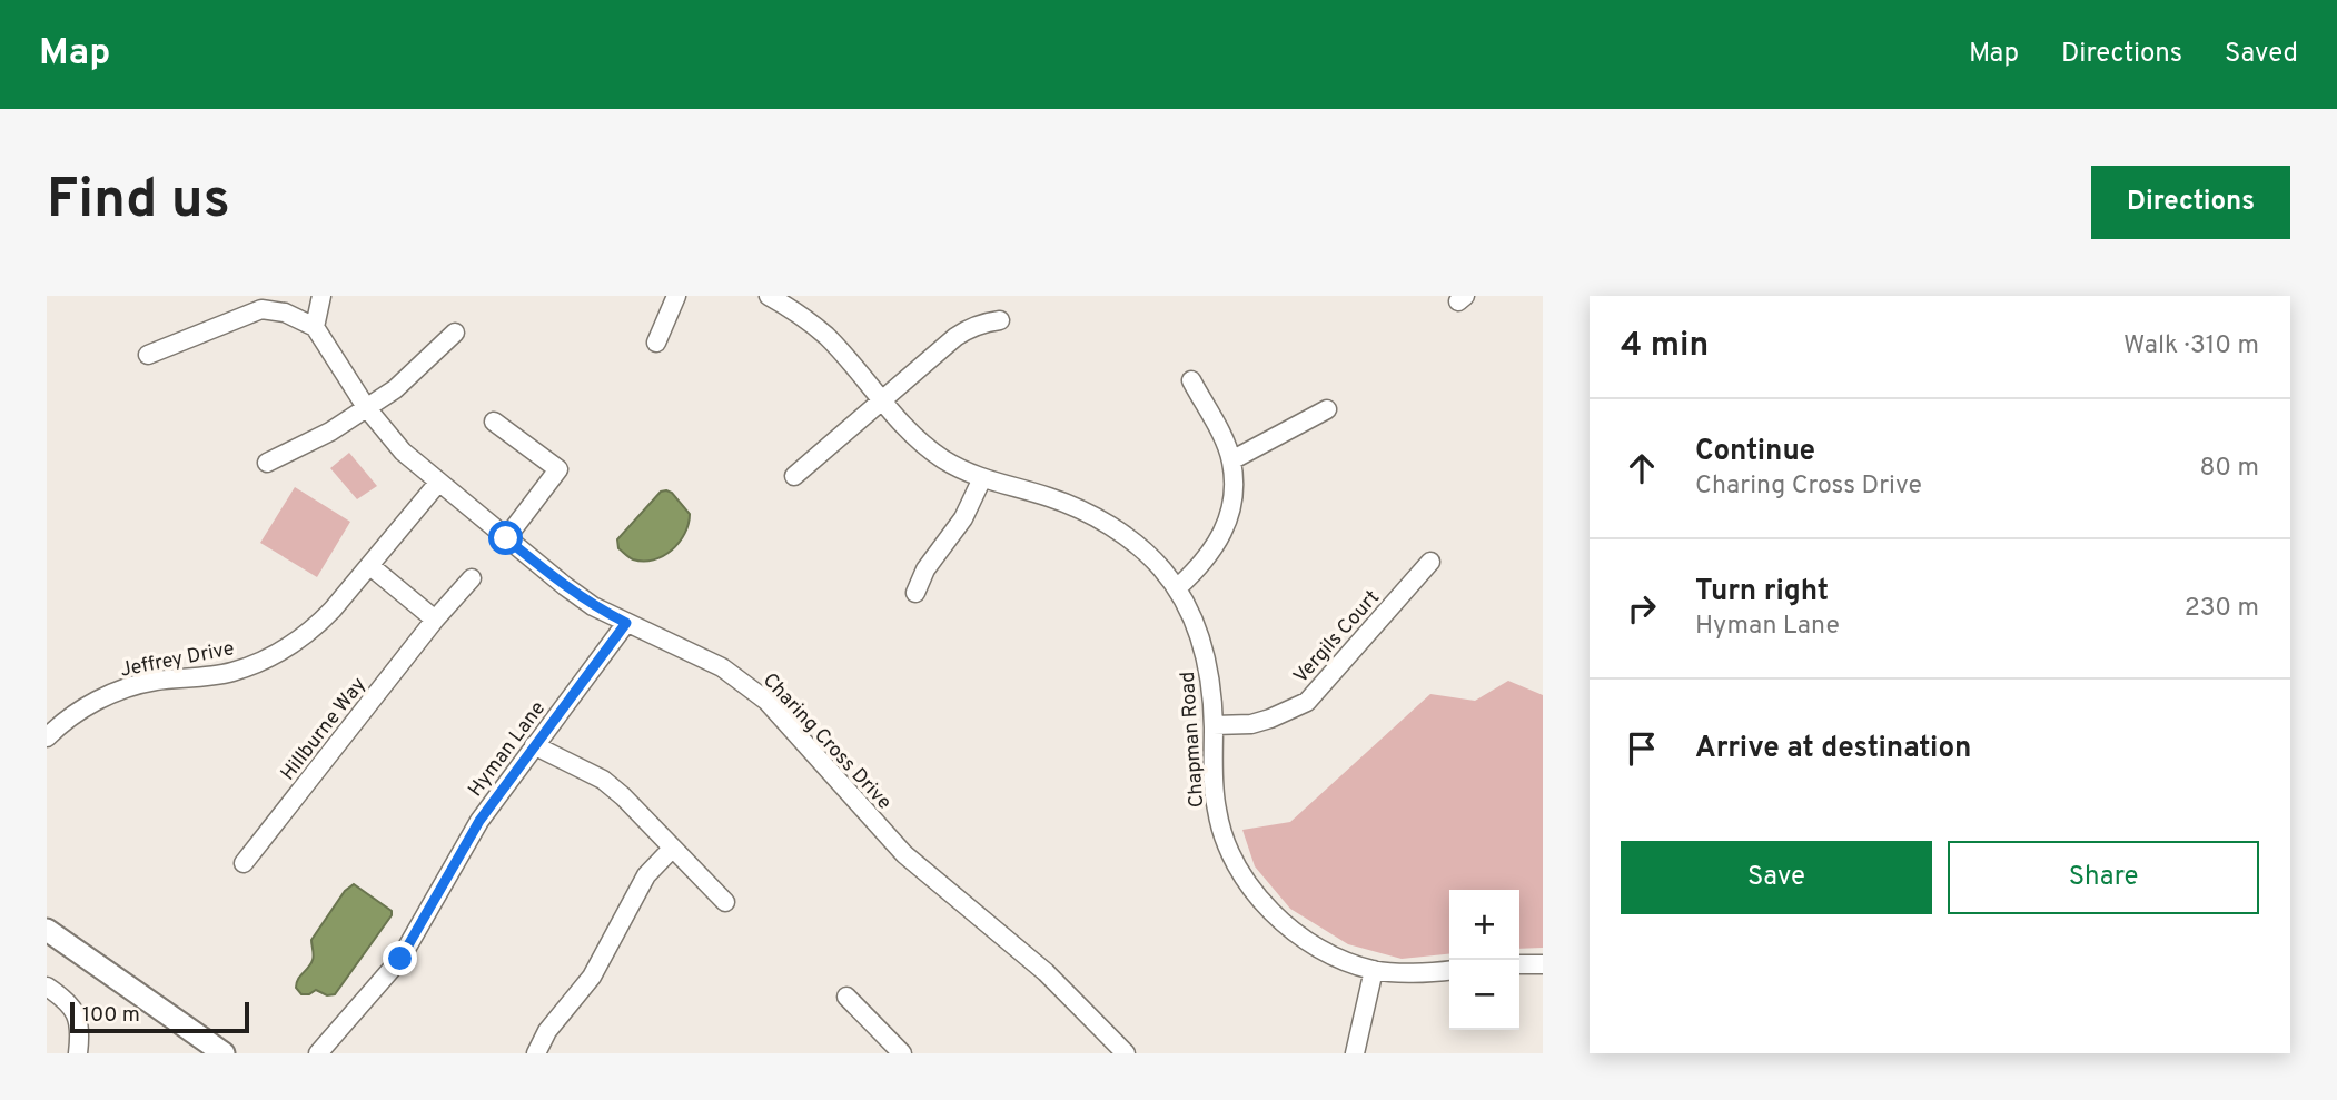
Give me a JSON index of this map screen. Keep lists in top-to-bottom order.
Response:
{
  "streets": {
    "street": [
      "Vergils Court",
      "Jeffrey Drive",
      "Hillburne Way",
      "Chapman Road",
      "Charing Cross Drive",
      "Hyman Lane"
    ]
  },
  "crossings": [
    ["Vergils Court", "Chapman Road"],
    ["Jeffrey Drive", "Charing Cross Drive"],
    ["Charing Cross Drive", "Hyman Lane"]
  ],
  "scale_bar": "100 m",
  "page": {
    "header": "Map",
    "nav": ["Map", "Directions", "Saved"],
    "buttons": [
      "Directions",
      ["Save", "Share"]
    ],
    "title": "Find us",
    "heading": ["4 min", "Walk · 310 m"],
    "list": [
      ["Continue", "Charing Cross Drive", "80 m"],
      ["Turn right", "Hyman Lane", "230 m"],
      "Arrive at destination"
    ],
    "map_buttons": ["+", "−"],
    "scale": "100 m"
  }
}
